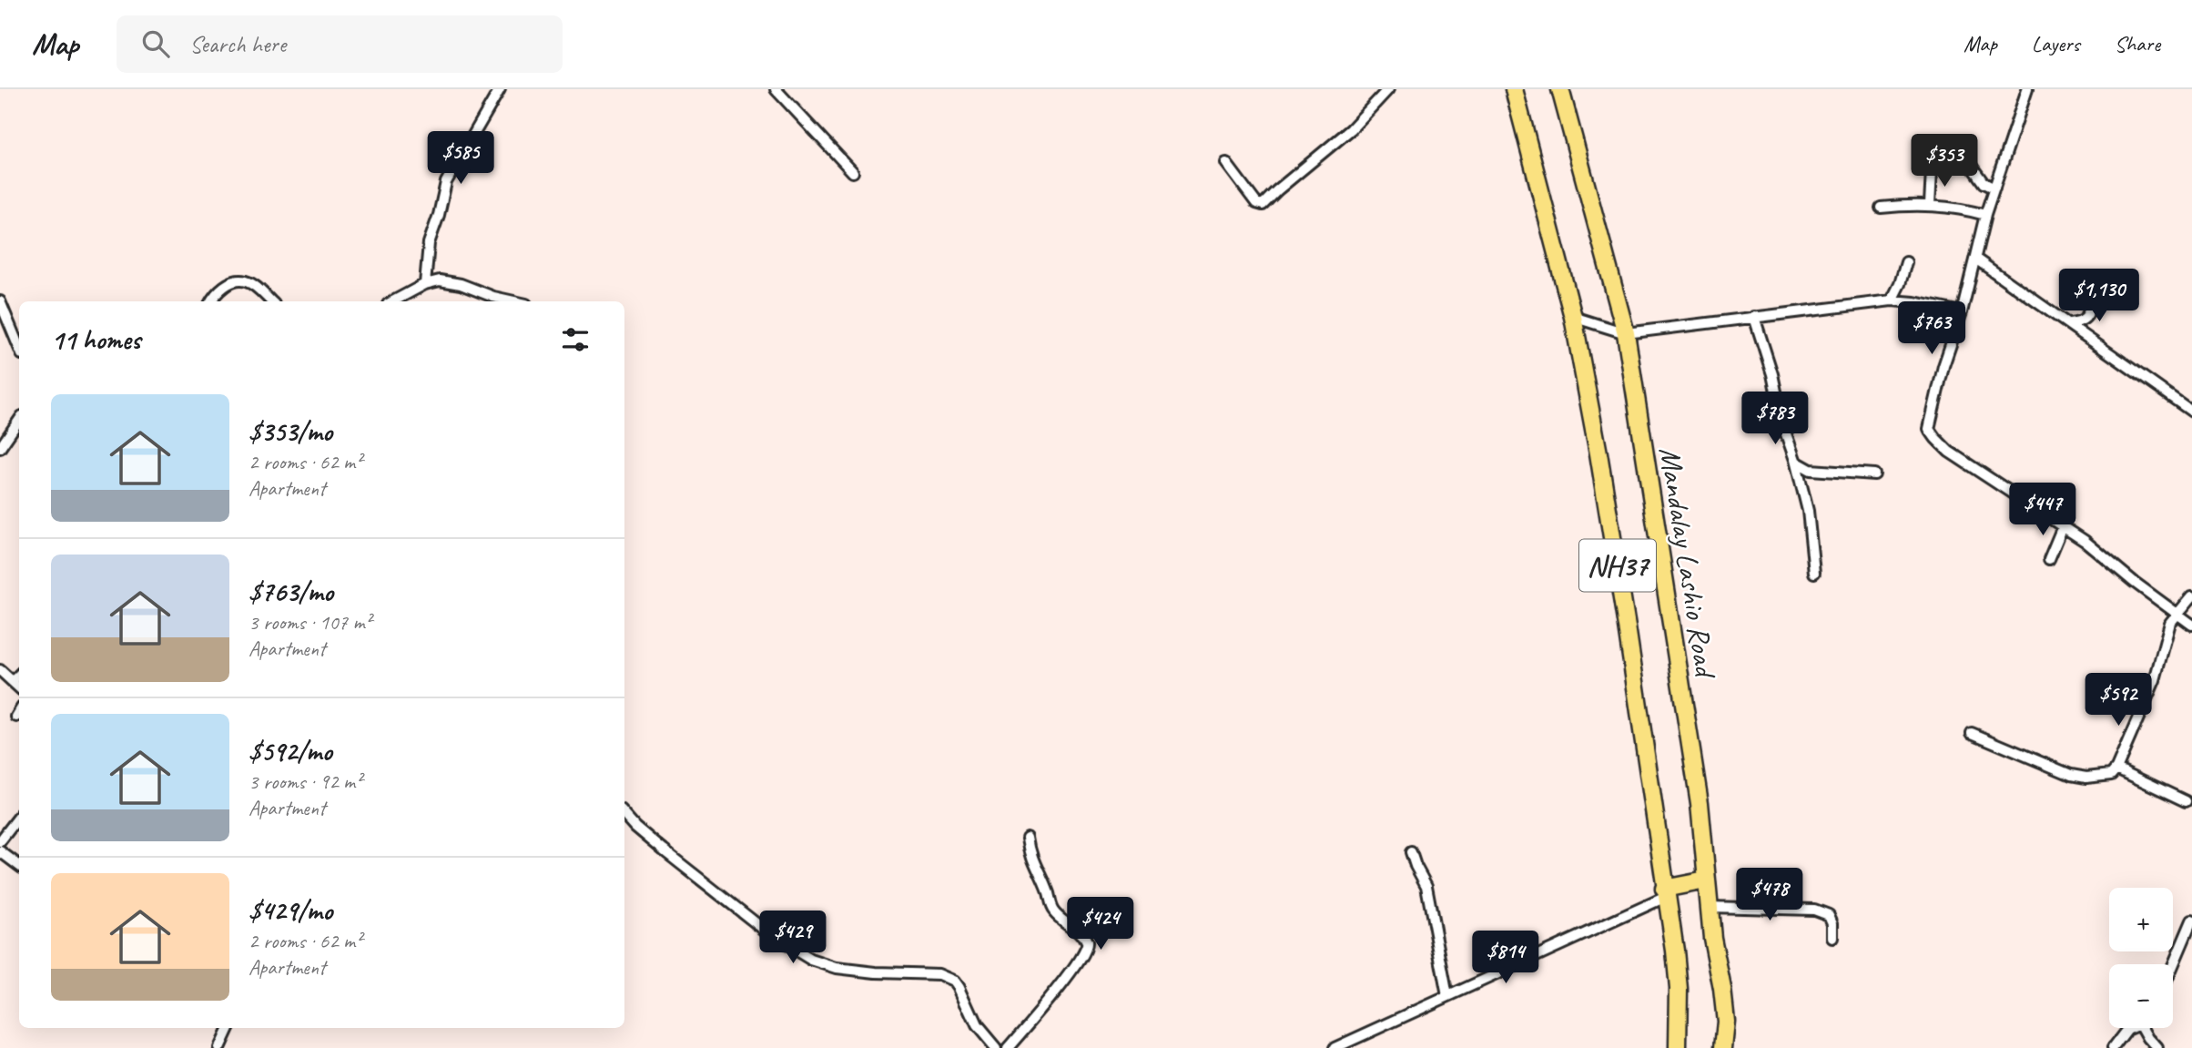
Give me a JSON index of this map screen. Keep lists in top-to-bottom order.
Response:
{
  "streets": {
    "highway": ["Mandalay Lashio Road", "NH37"]
  },
  "page": {
    "header": "Map",
    "search": "Search here",
    "nav": ["Map", "Layers", "Share"],
    "price": [
      "$585",
      "$353",
      "$1,130",
      "$763",
      "$783",
      "$447",
      "$592",
      "$478",
      "$424",
      "$429",
      "$814"
    ],
    "heading": "11 homes",
    "list": [
      {
        "name": "$353/mo",
        "note": "2 rooms · 62 m² · Apartment"
      },
      {
        "name": "$763/mo",
        "note": "3 rooms · 107 m² · Apartment"
      },
      {
        "name": "$592/mo",
        "note": "3 rooms · 92 m² · Apartment"
      },
      {
        "name": "$429/mo",
        "note": "2 rooms · 62 m² · Apartment"
      }
    ],
    "map_buttons": ["+", "−"]
  }
}
